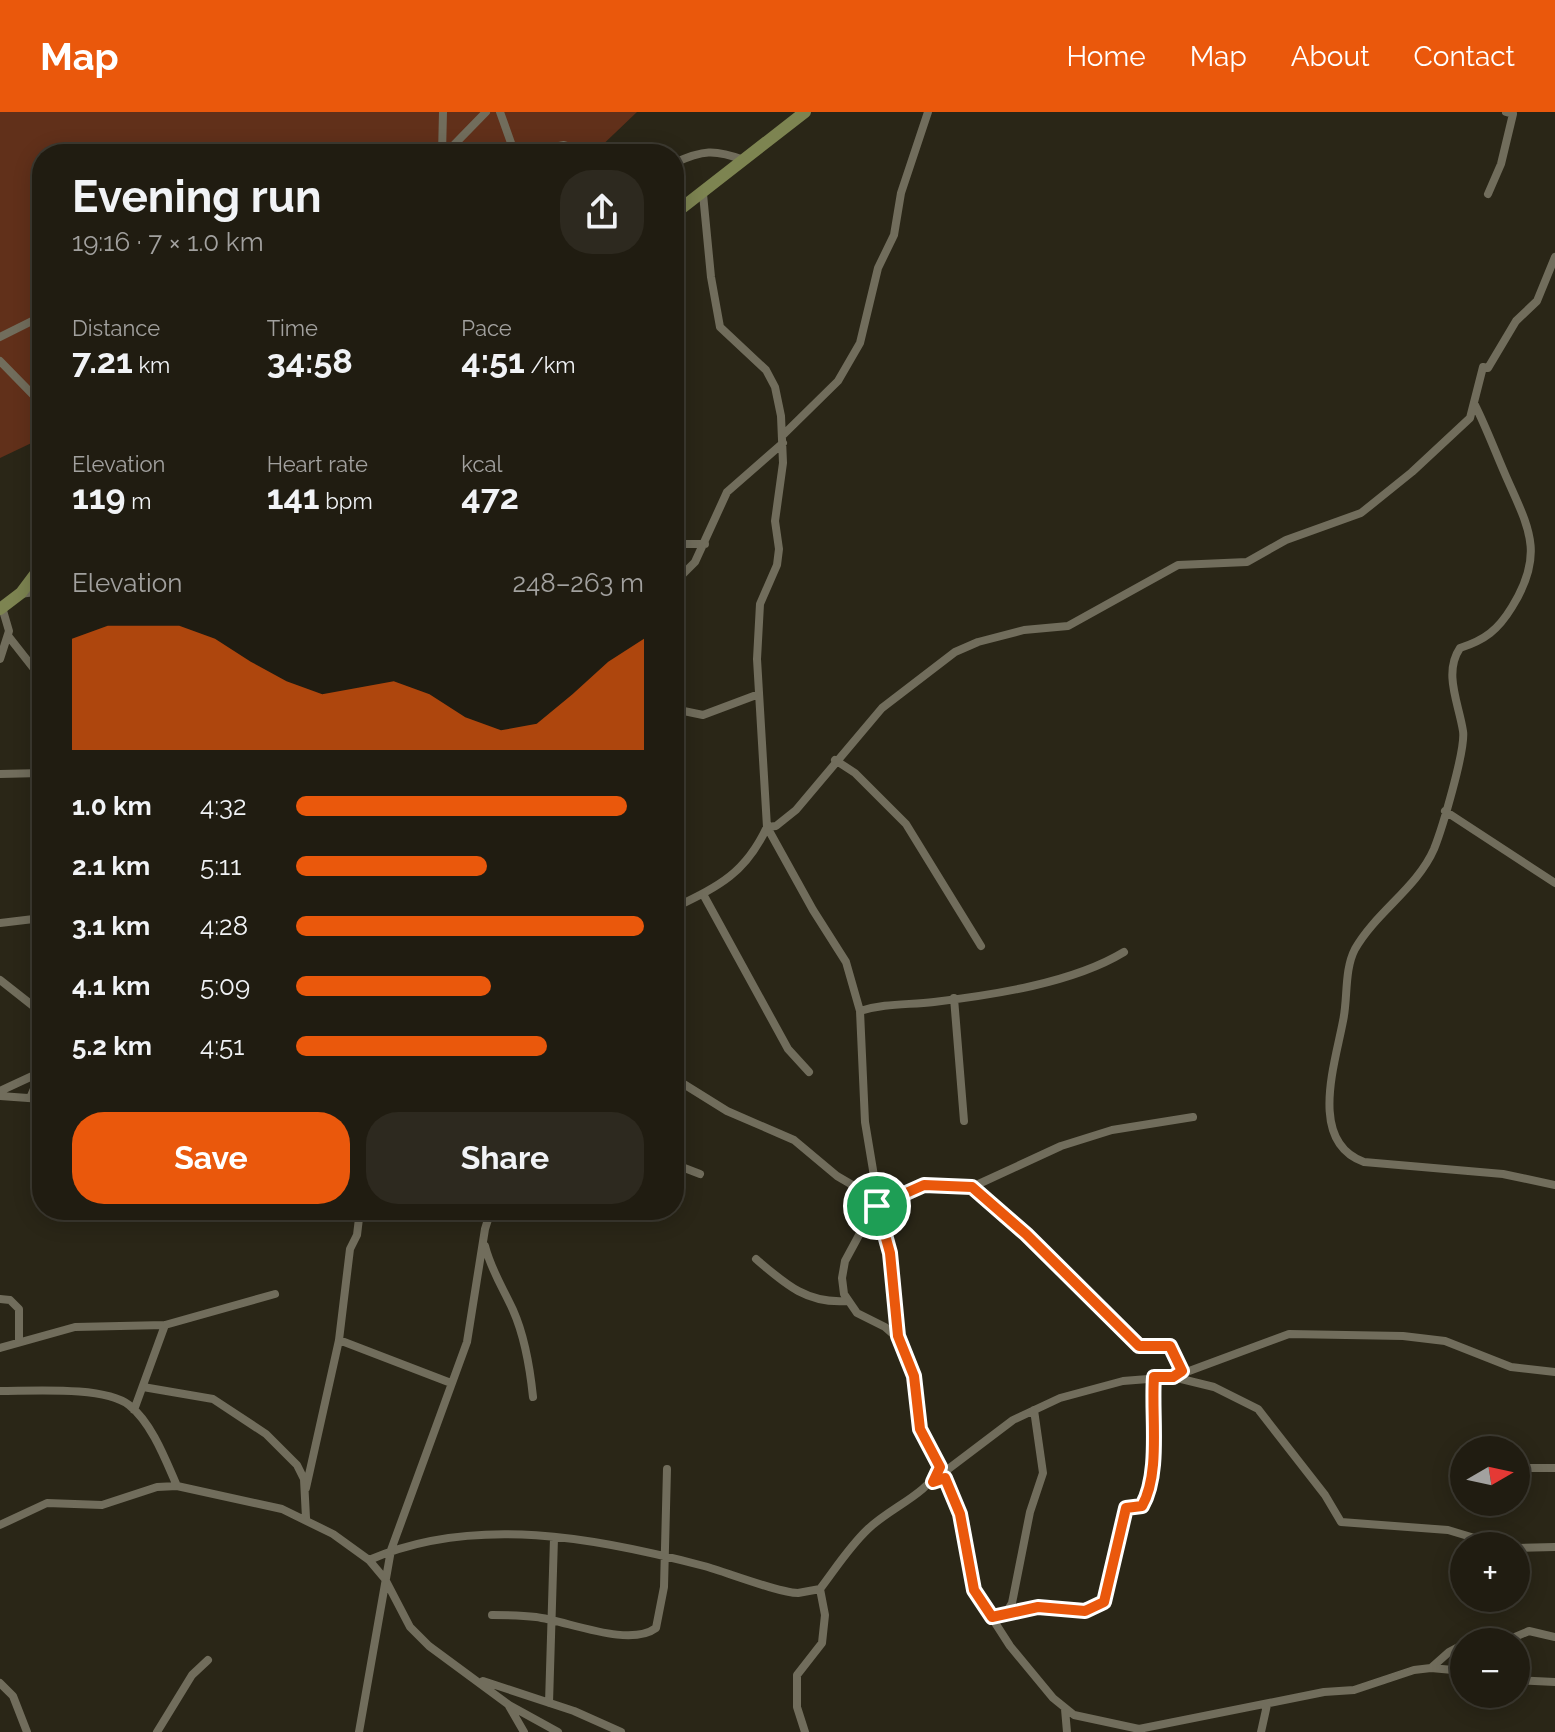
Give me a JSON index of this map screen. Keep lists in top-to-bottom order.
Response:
{
  "north": "right",
  "page": {
    "header": "Map",
    "nav": [
      "Home",
      "Map",
      "About",
      "Contact"
    ],
    "heading": ["Evening run", "19:16 · 7 × 1.0 km"],
    "stats": [
      ["Distance", "7.21 km"],
      ["Time", "34:58"],
      ["Pace", "4:51 /km"],
      ["Elevation", "119 m"],
      ["Heart rate", "141 bpm"],
      ["kcal", "472"]
    ],
    "chart": ["Elevation", "248–263 m"],
    "list": [
      {
        "name": "1.0 km",
        "note": "4:32"
      },
      {
        "name": "2.1 km",
        "note": "5:11"
      },
      {
        "name": "3.1 km",
        "note": "4:28"
      },
      {
        "name": "4.1 km",
        "note": "5:09"
      },
      {
        "name": "5.2 km",
        "note": "4:51"
      }
    ],
    "buttons": ["Save", "Share"],
    "map_buttons": ["+", "−"]
  }
}
